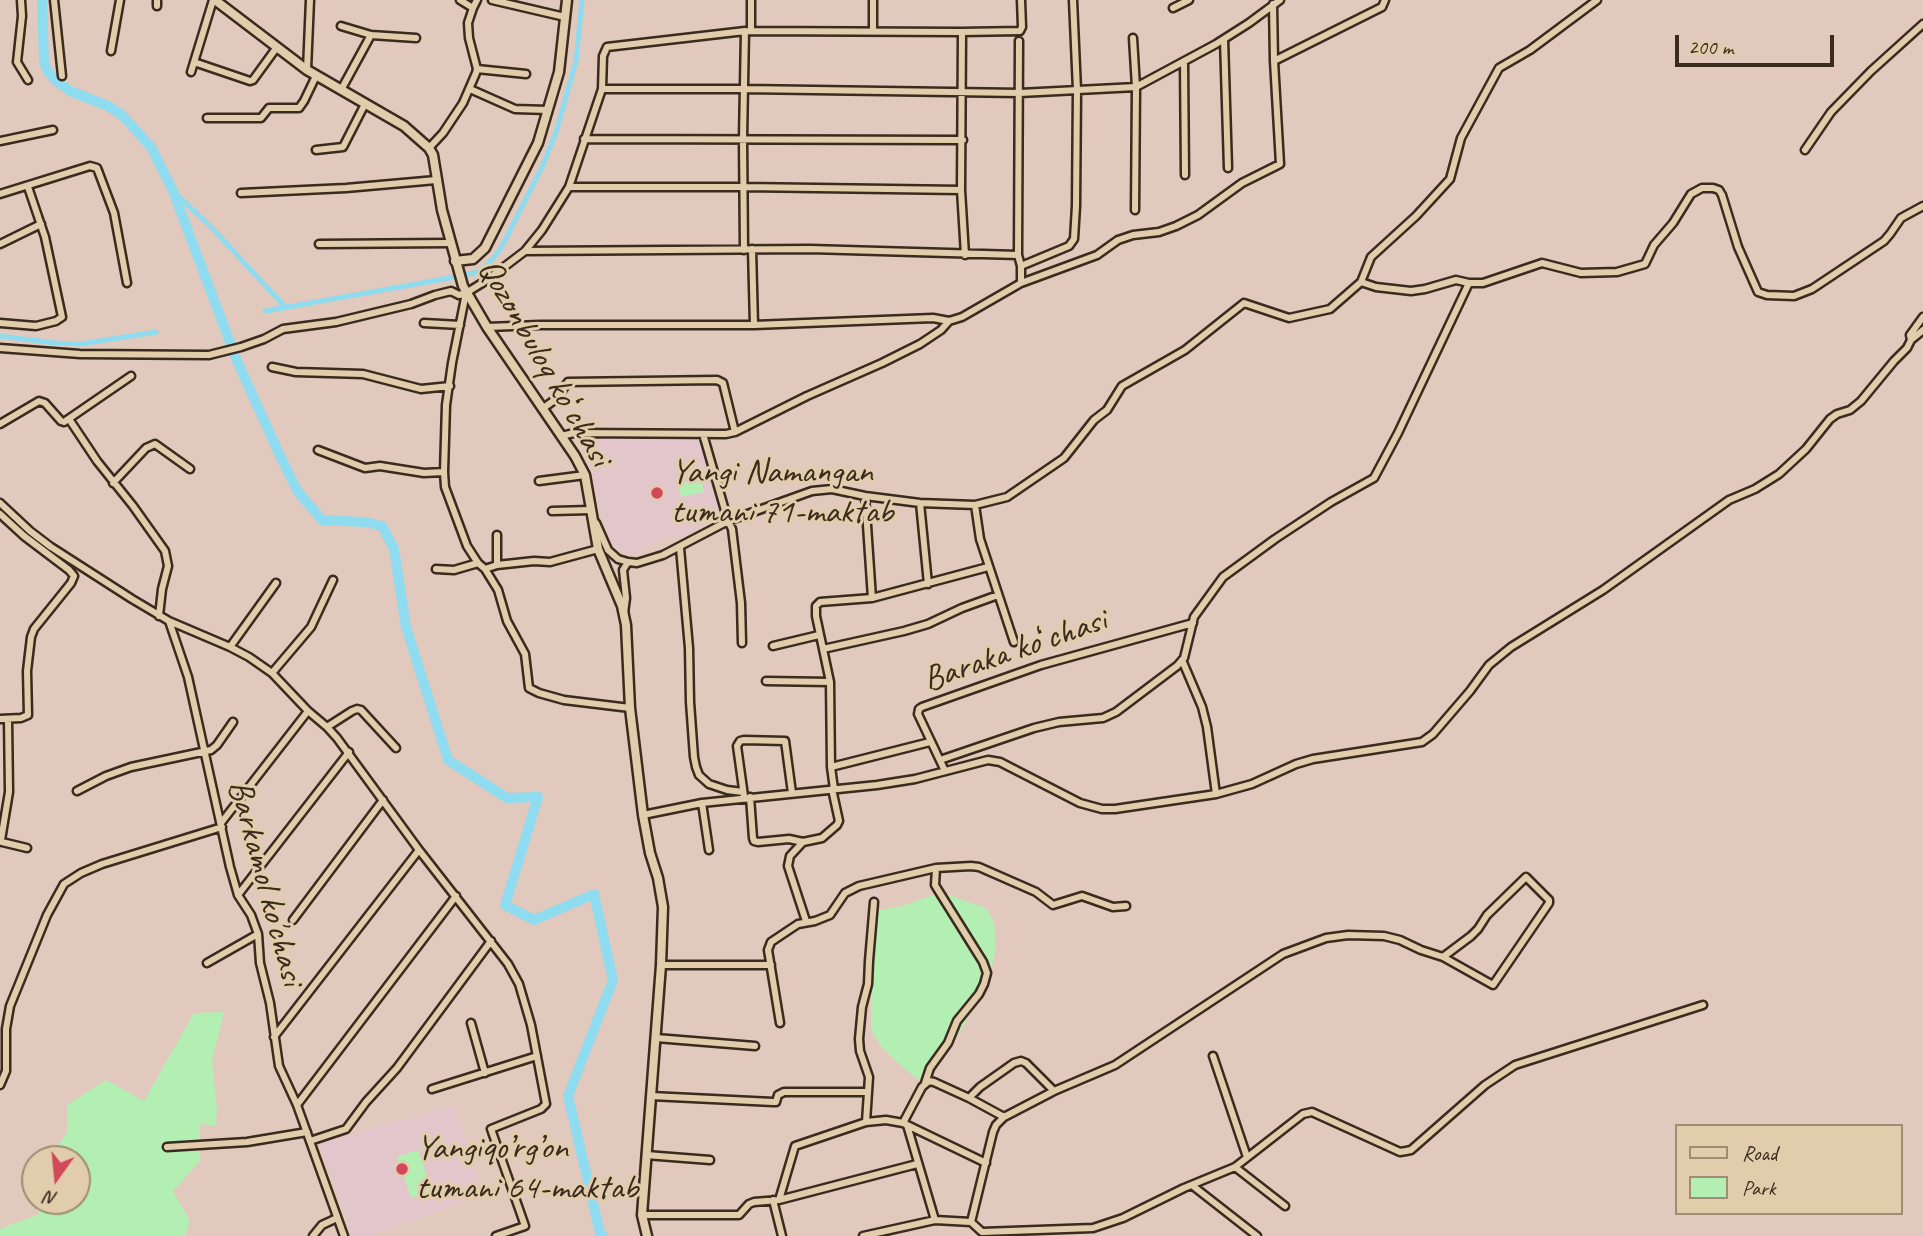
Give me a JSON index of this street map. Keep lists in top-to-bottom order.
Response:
{
  "streets": {
    "main road": ["Qozonbuloq koʻchasi"],
    "street": ["Baraka koʻchasi", "Barkamol ko'chasi"]
  },
  "places": ["Yangi Namangan tumani 71-maktab", "Yangiqo’rg’on tumani 64-maktab"],
  "legend": ["Road", "Park"],
  "scale_bar": "200 m",
  "north": "bottom"
}
